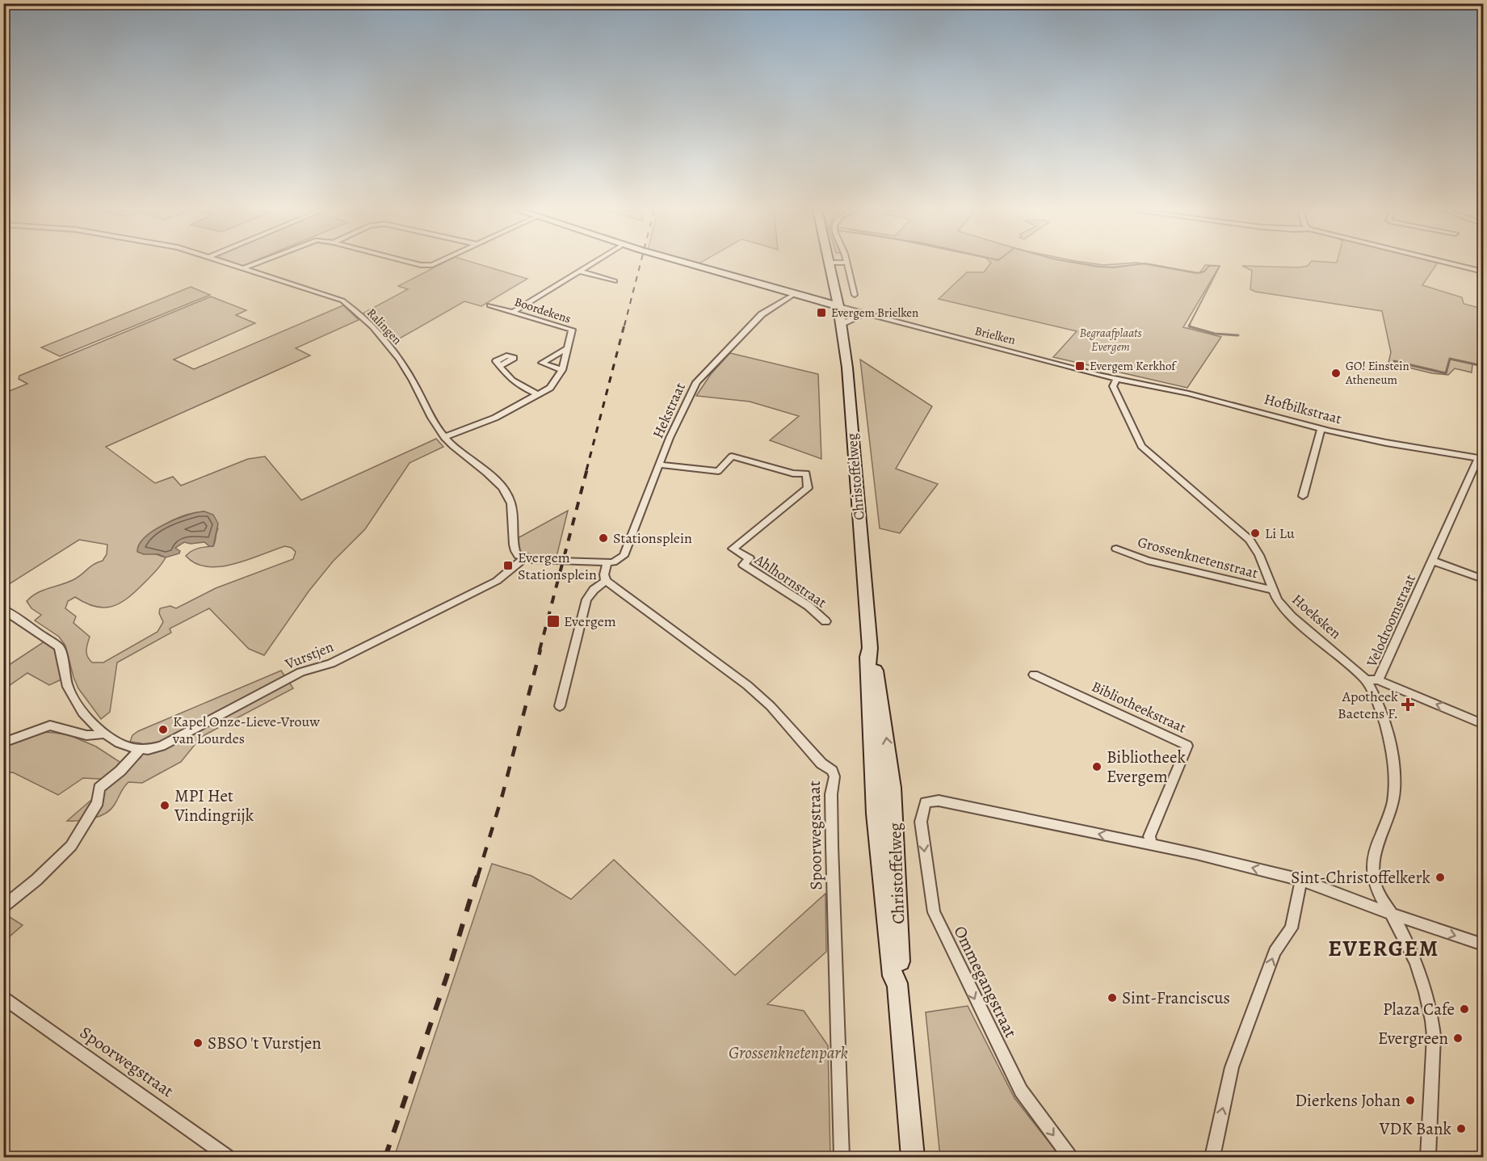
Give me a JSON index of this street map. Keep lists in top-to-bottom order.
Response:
{
  "streets": {
    "main road": ["Christoffelweg"],
    "street": [
      "Boordekens",
      "Ralingen",
      "Brielken",
      "Hofbilkstraat",
      "Hekstraat",
      "Grossenknetenstraat",
      "Ahlhornstraat",
      "Hoeksken",
      "Velodroomstraat",
      "Vurstjen",
      "Bibliotheekstraat",
      "Spoorwegstraat",
      "Ommegangstraat"
    ]
  },
  "crossings": [
    ["Boordekens", "Ralingen"],
    ["Ralingen", "Vurstjen"],
    ["Brielken", "Hofbilkstraat"],
    ["Brielken", "Christoffelweg"],
    ["Brielken", "Hoeksken"],
    ["Hofbilkstraat", "Hoeksken"],
    ["Hofbilkstraat", "Velodroomstraat"],
    ["Hekstraat", "Ahlhornstraat"],
    ["Grossenknetenstraat", "Hoeksken"],
    ["Hoeksken", "Velodroomstraat"],
    ["Bibliotheekstraat", "Ommegangstraat"]
  ],
  "districts": ["EVERGEM"],
  "parks": ["Begraafplaats Evergem", "Grossenknetenpark"],
  "places": {
    "transit": [
      "Evergem Brielken",
      "Evergem Kerkhof",
      "Evergem Stationsplein",
      "Evergem"
    ],
    "other": [
      "GO! Einstein Atheneum",
      "Li Lu",
      "Stationsplein",
      "Kapel Onze-Lieve-Vrouw van Lourdes",
      "Bibliotheek Evergem",
      "MPI Het Vindingrijk",
      "Sint-Christoffelkerk",
      "Sint-Franciscus",
      "Plaza Cafe",
      "Evergreen",
      "SBSO 't Vurstjen",
      "Dierkens Johan",
      "VDK Bank"
    ],
    "health": ["Apotheek Baetens F."]
  }
}
